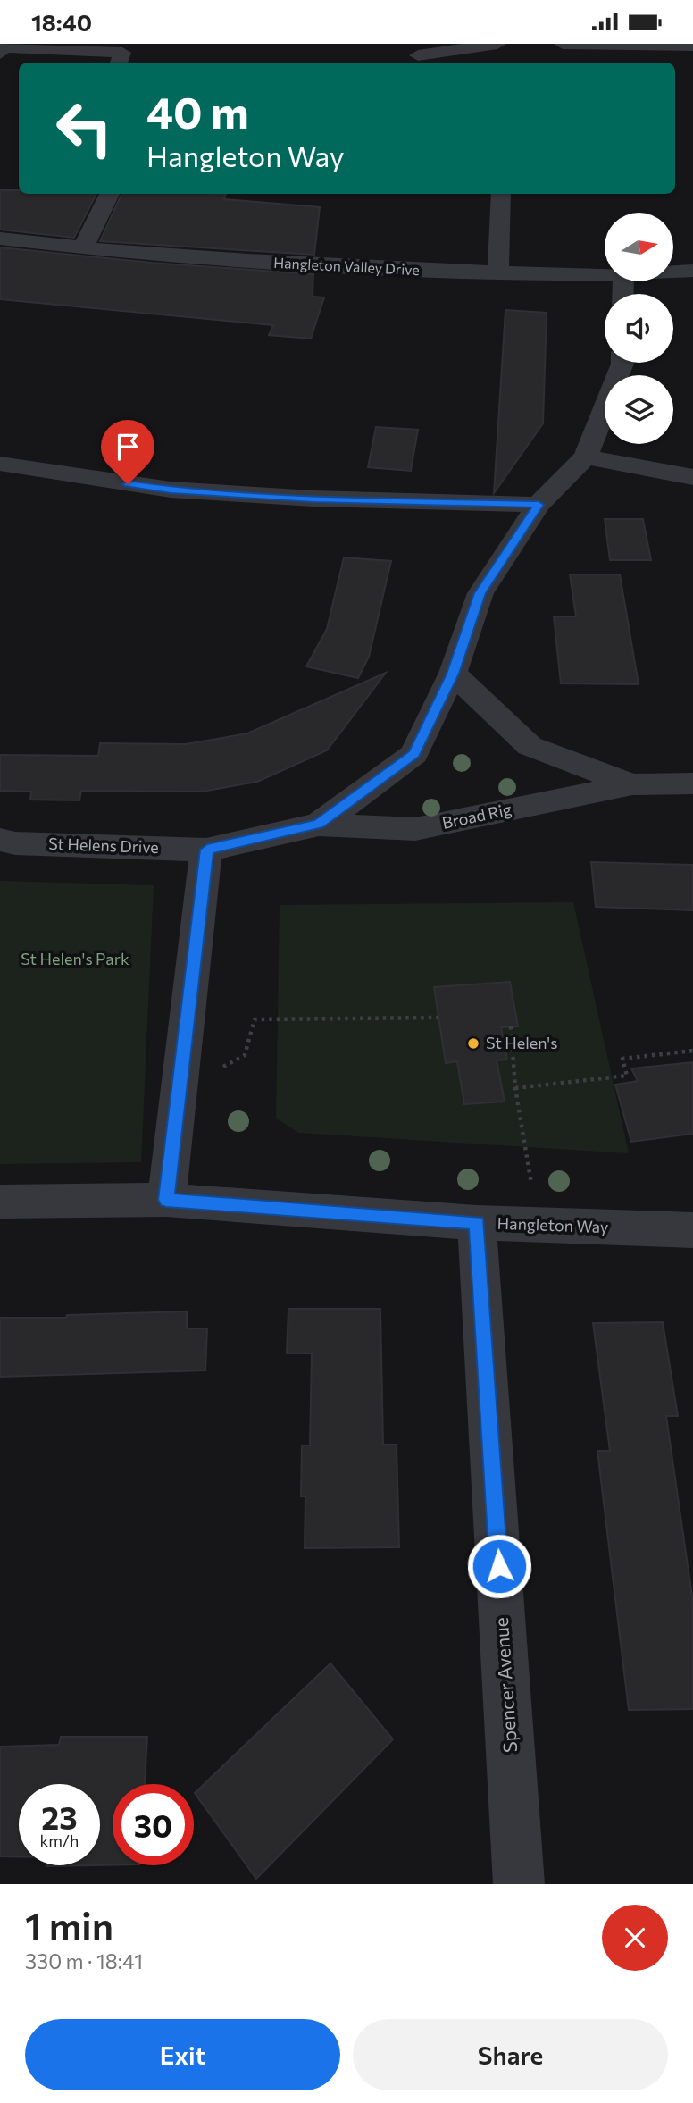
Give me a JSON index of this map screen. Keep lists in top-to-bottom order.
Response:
{
  "streets": {
    "street": [
      "Hangleton Valley Drive",
      "Broad Rig",
      "St Helens Drive",
      "Hangleton Way",
      "Spencer Avenue"
    ]
  },
  "crossings": [
    ["Broad Rig", "St Helens Drive"],
    ["Hangleton Way", "Spencer Avenue"]
  ],
  "parks": ["St Helen's Park"],
  "places": ["St Helen's"],
  "north": "right",
  "page": {
    "status": "18:40",
    "turn": ["40 m", "Hangleton Way"],
    "speed": "23 km/h",
    "limit": "30",
    "heading": ["1 min", "330 m · 18:41"],
    "buttons": ["Exit", "Share"]
  }
}
